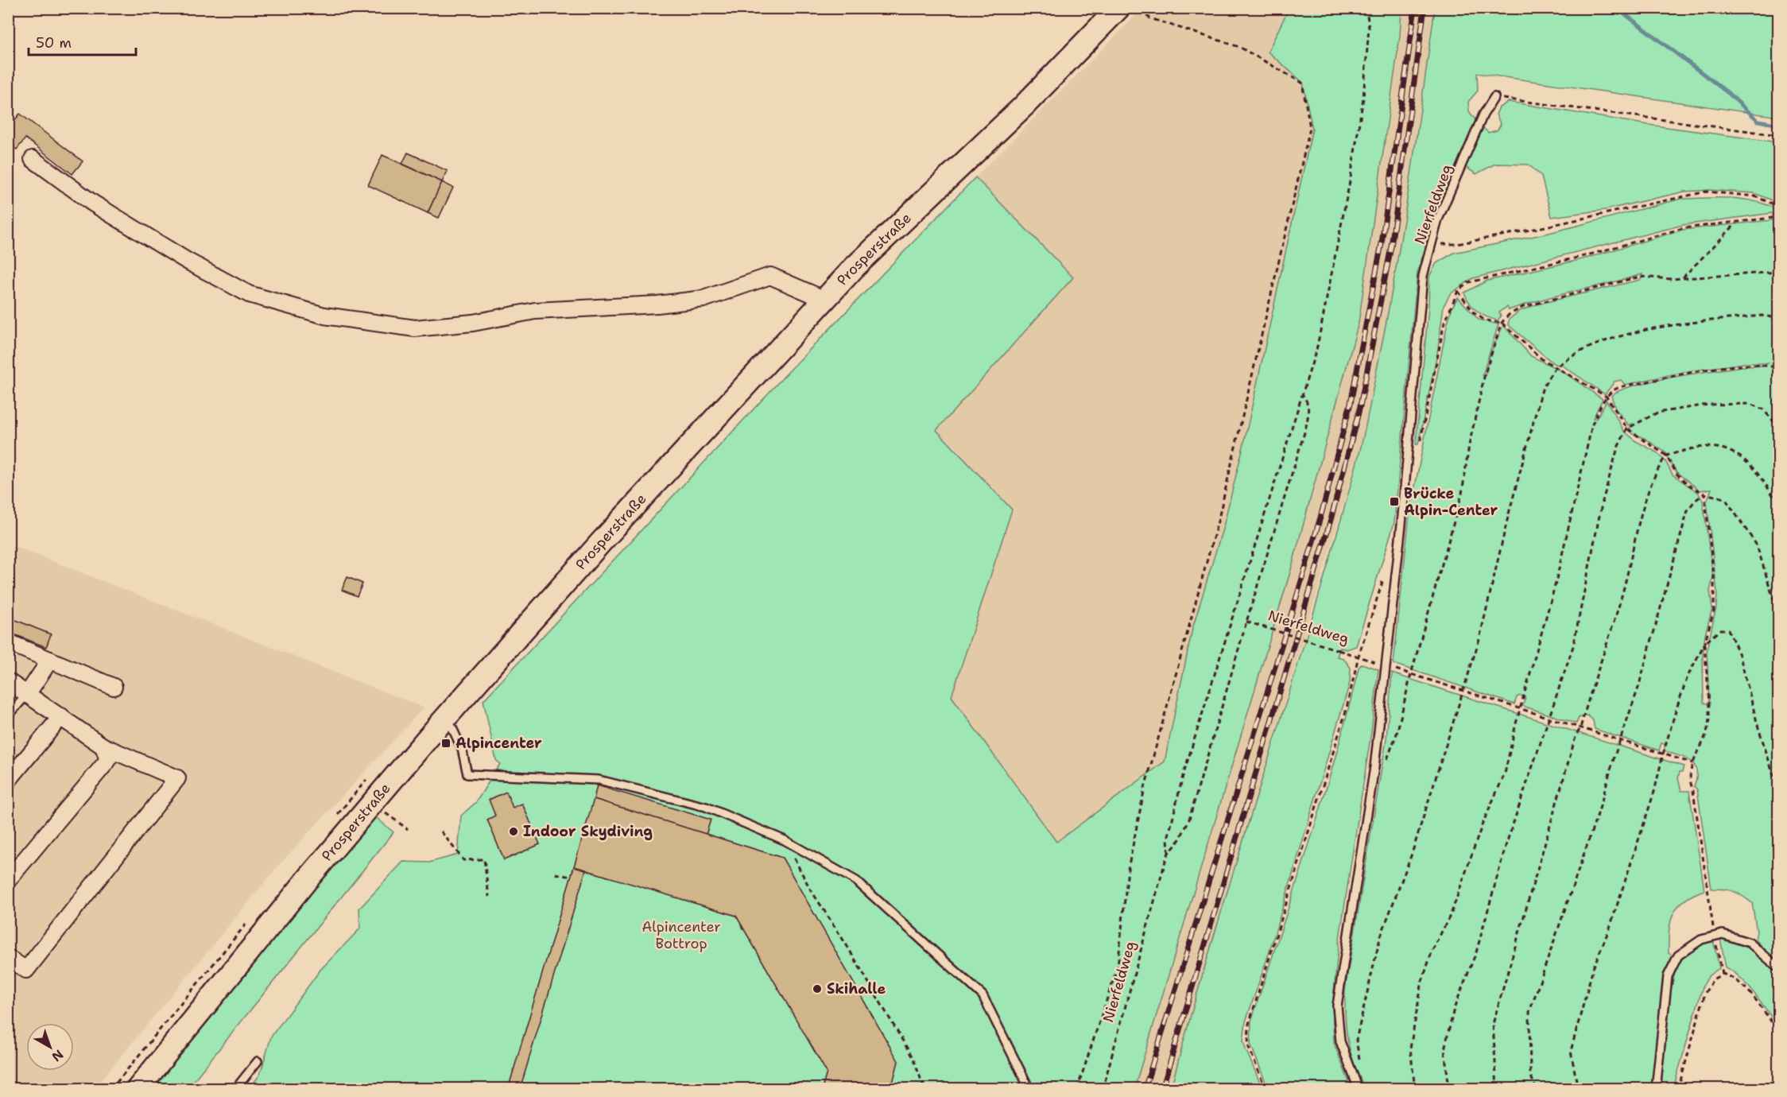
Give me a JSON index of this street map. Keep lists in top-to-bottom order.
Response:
{
  "streets": {
    "main road": ["Prosperstraße"],
    "lane": ["Nierfeldweg"]
  },
  "parks": ["Alpincenter Bottrop"],
  "places": {
    "transit": ["Brücke Alpin-Center", "Alpincenter"],
    "other": ["Indoor Skydiving", "Skihalle"]
  },
  "scale_bar": "50 m",
  "north": "bottom right"
}
